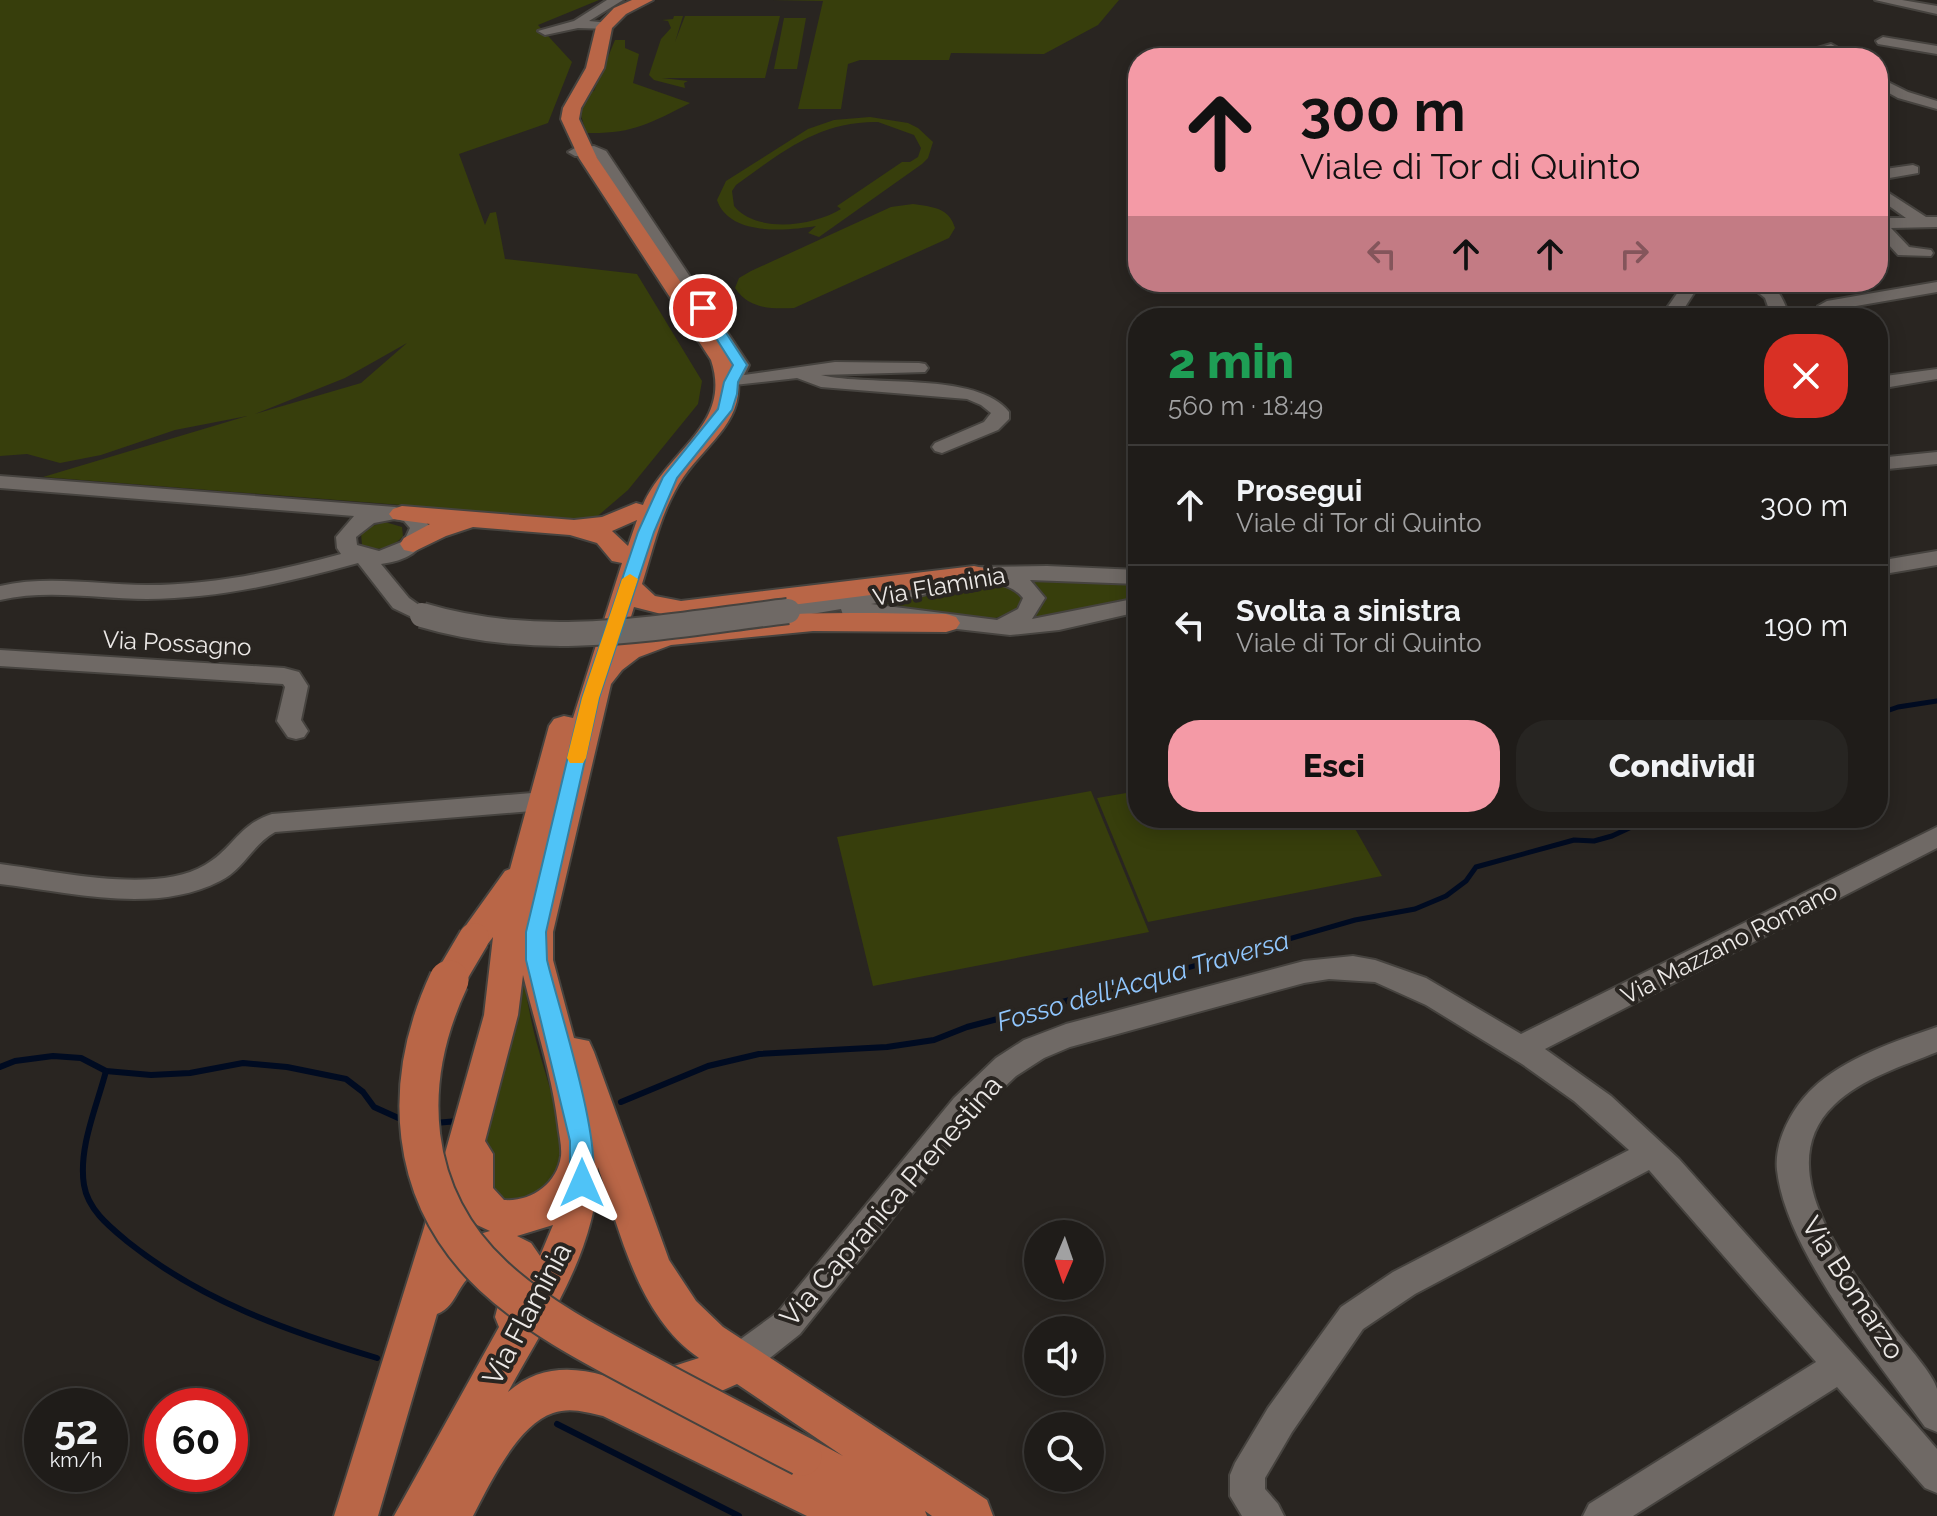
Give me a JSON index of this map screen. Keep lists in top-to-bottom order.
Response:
{
  "streets": {
    "main road": ["Via Flaminia"],
    "street": [
      "Via Possagno",
      "Via Mazzano Romano",
      "Via Capranica Prenestina",
      "Via Bomarzo"
    ]
  },
  "crossings": [
    ["Via Mazzano Romano", "Via Capranica Prenestina"],
    ["Via Capranica Prenestina", "Via Bomarzo"]
  ],
  "water": ["Fosso dell'Acqua Traversa"],
  "north": "bottom",
  "page": {
    "turn": ["300 m", "Viale di Tor di Quinto"],
    "heading": ["2 min", "560 m · 18:49"],
    "list": [
      {
        "name": "Prosegui",
        "note": "Viale di Tor di Quinto",
        "value": "300 m"
      },
      {
        "name": "Svolta a sinistra",
        "note": "Viale di Tor di Quinto",
        "value": "190 m"
      }
    ],
    "buttons": ["Esci", "Condividi"],
    "speed": "52 km/h",
    "limit": "60"
  }
}
